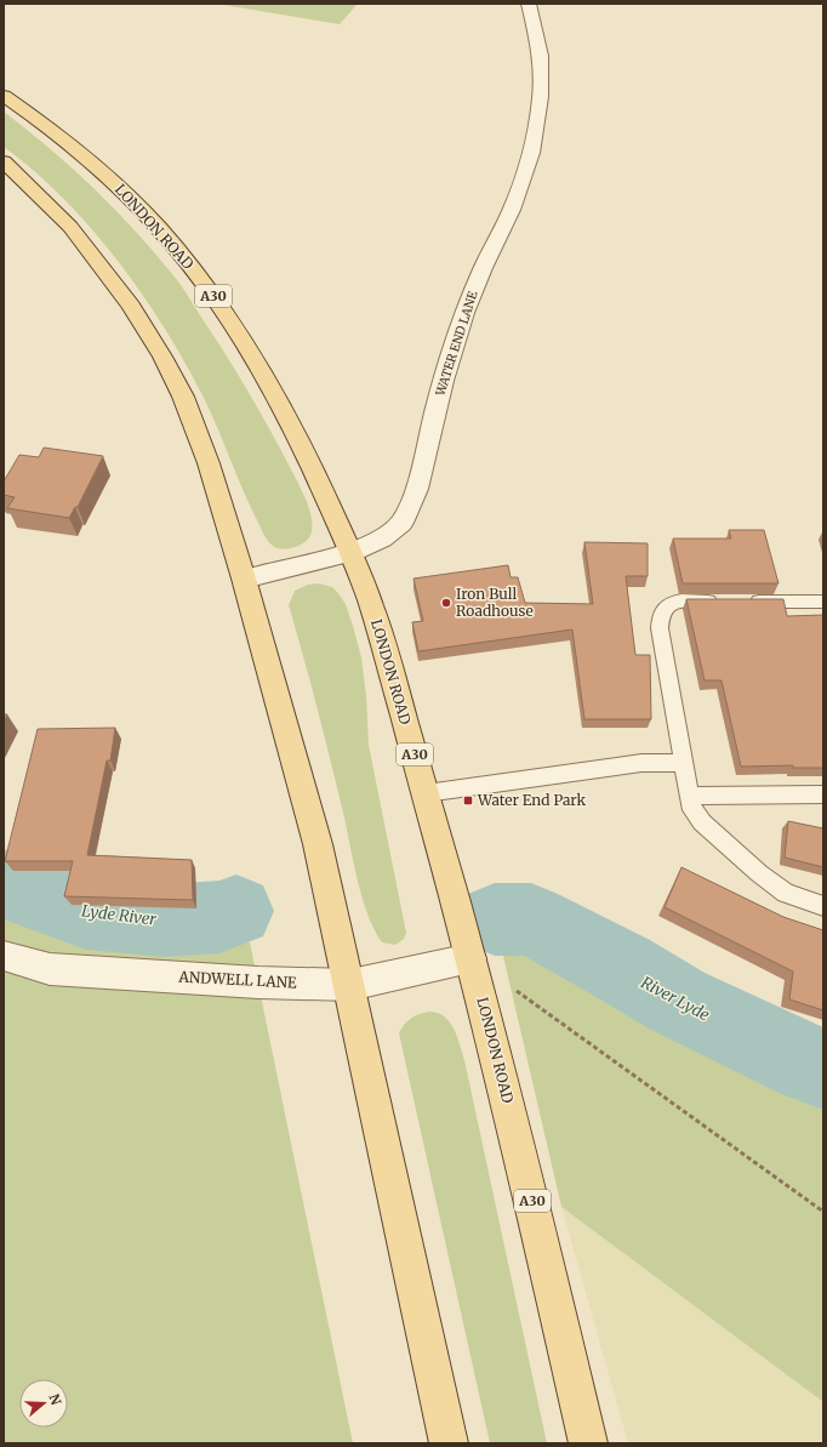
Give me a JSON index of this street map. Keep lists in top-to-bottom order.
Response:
{
  "streets": {
    "main road": ["LONDON ROAD", "A30"],
    "street": ["WATER END LANE", "ANDWELL LANE"]
  },
  "crossings": [
    ["LONDON ROAD", "WATER END LANE"],
    ["LONDON ROAD", "ANDWELL LANE"]
  ],
  "water": ["Lyde River", "River Lyde"],
  "places": {
    "other": ["Iron Bull Roadhouse"],
    "transit": ["Water End Park"]
  },
  "north": "right"
}
